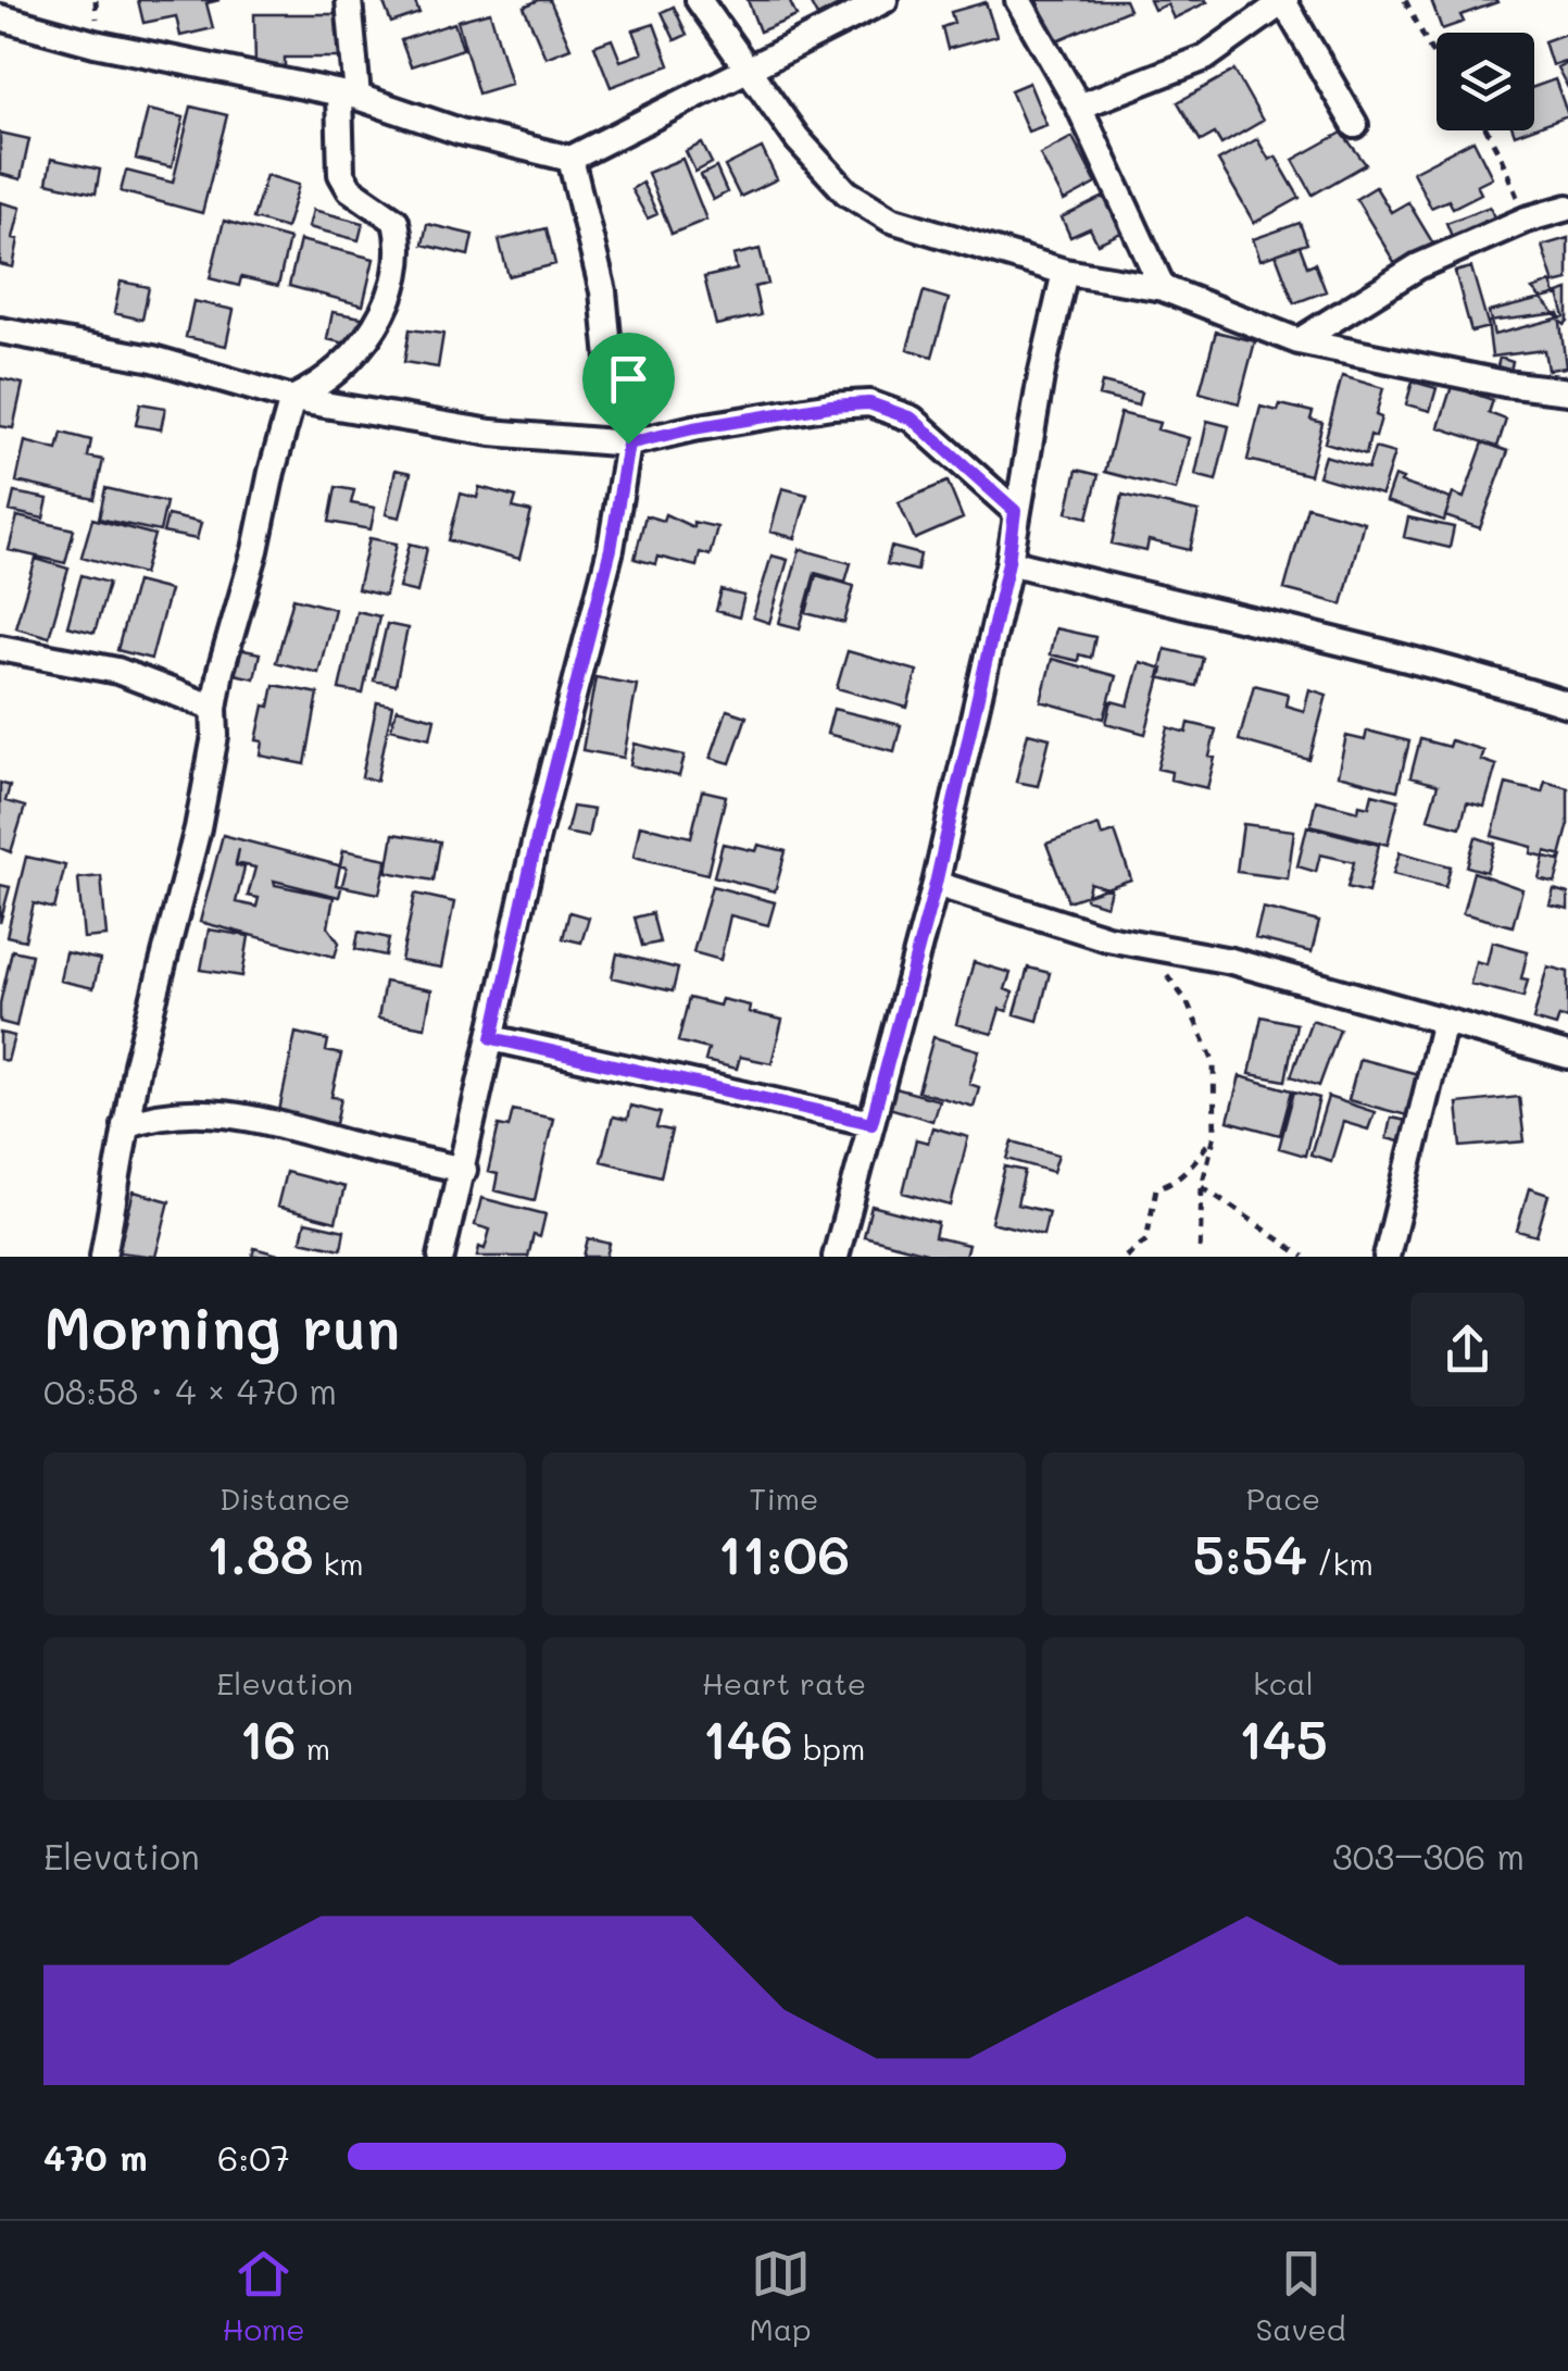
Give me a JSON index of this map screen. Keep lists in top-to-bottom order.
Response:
{
  "page": {
    "heading": ["Morning run", "08:58 · 4 × 470 m"],
    "stats": [
      ["Distance", "1.88 km"],
      ["Time", "11:06"],
      ["Pace", "5:54 /km"],
      ["Elevation", "16 m"],
      ["Heart rate", "146 bpm"],
      ["kcal", "145"]
    ],
    "chart": ["Elevation", "303–306 m"],
    "list": [
      {
        "name": "470 m",
        "note": "6:07"
      }
    ],
    "tabs": ["Home", "Map", "Saved"]
  }
}
